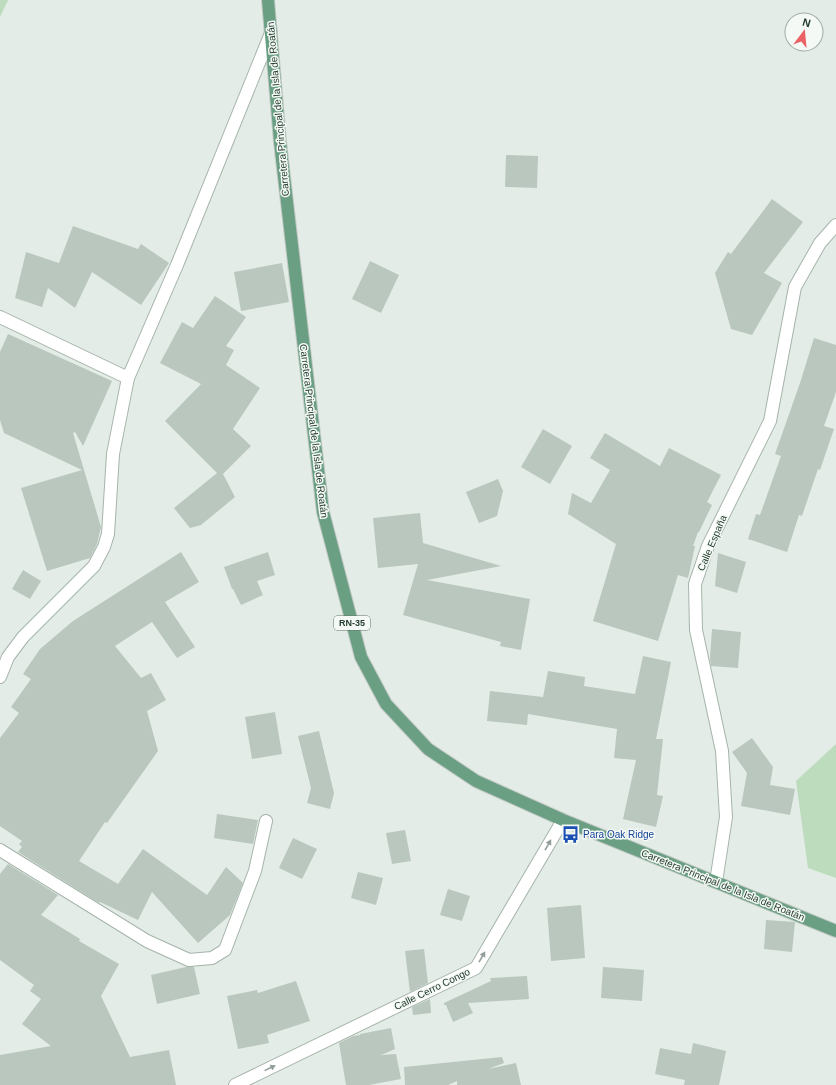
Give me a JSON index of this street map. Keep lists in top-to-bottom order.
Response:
{
  "streets": {
    "main road": ["Carretera Principal de la Isla de Roatán", "RN-35"],
    "street": ["Calle España", "Calle Cerro Congo"]
  },
  "crossings": [
    ["Carretera Principal de la Isla de Roatán", "Calle España"],
    ["Carretera Principal de la Isla de Roatán", "Calle Cerro Congo"]
  ],
  "one_way": ["Calle Cerro Congo"],
  "places": {
    "bus stop": ["Para Oak Ridge"]
  },
  "north": "top"
}
